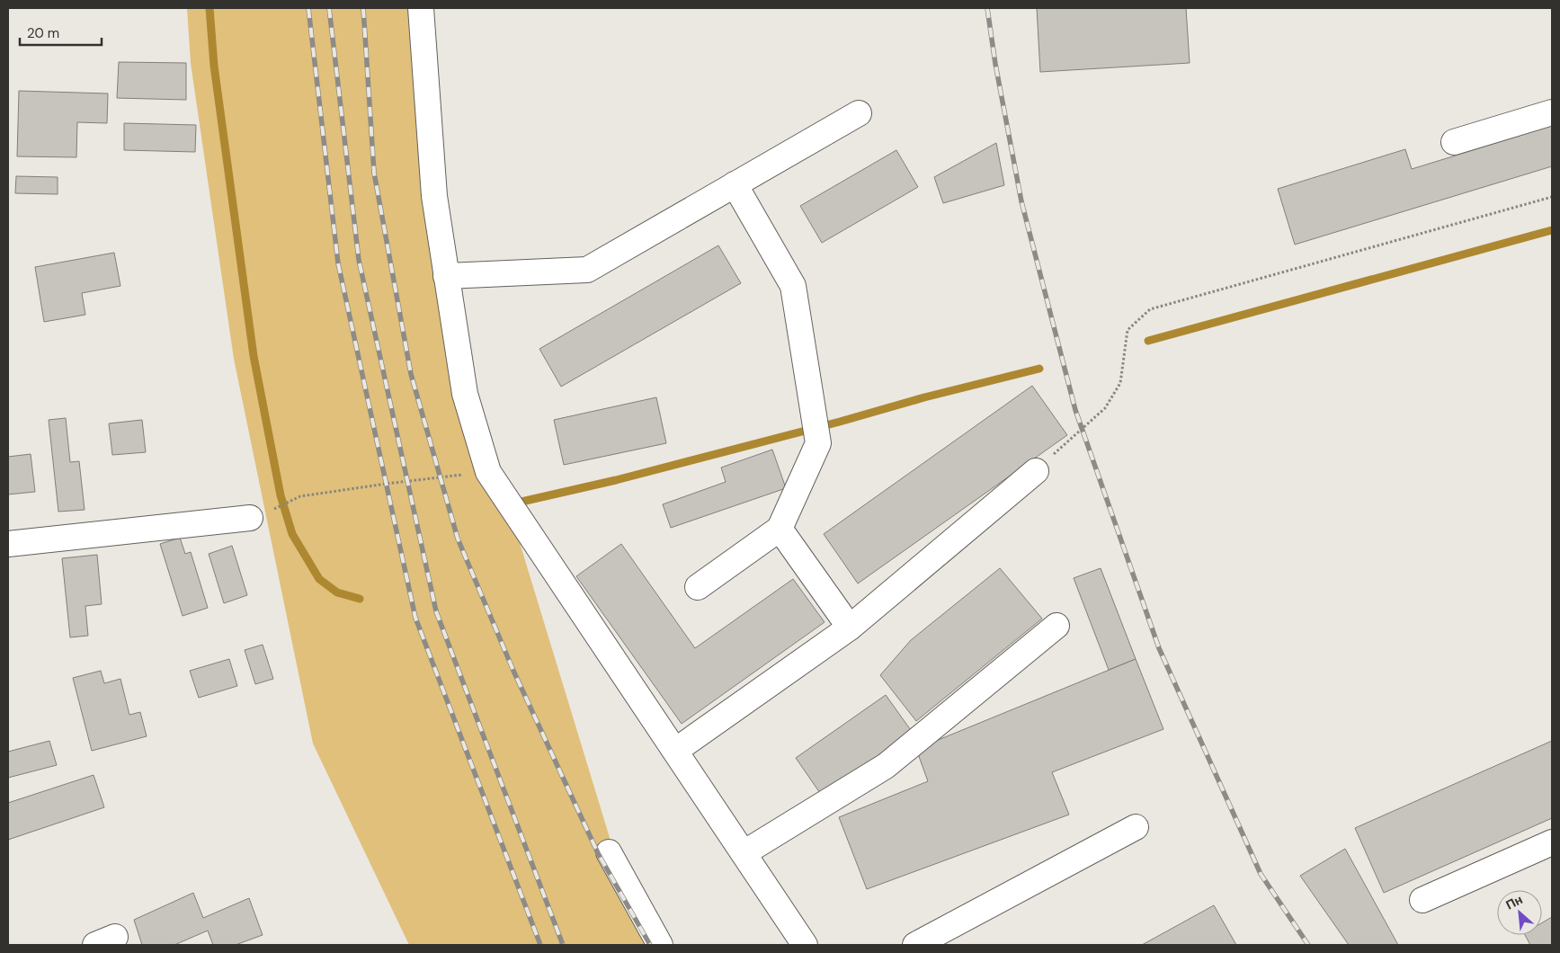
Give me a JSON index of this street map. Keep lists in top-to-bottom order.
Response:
{
  "scale_bar": "20 m",
  "north": "top left"
}
